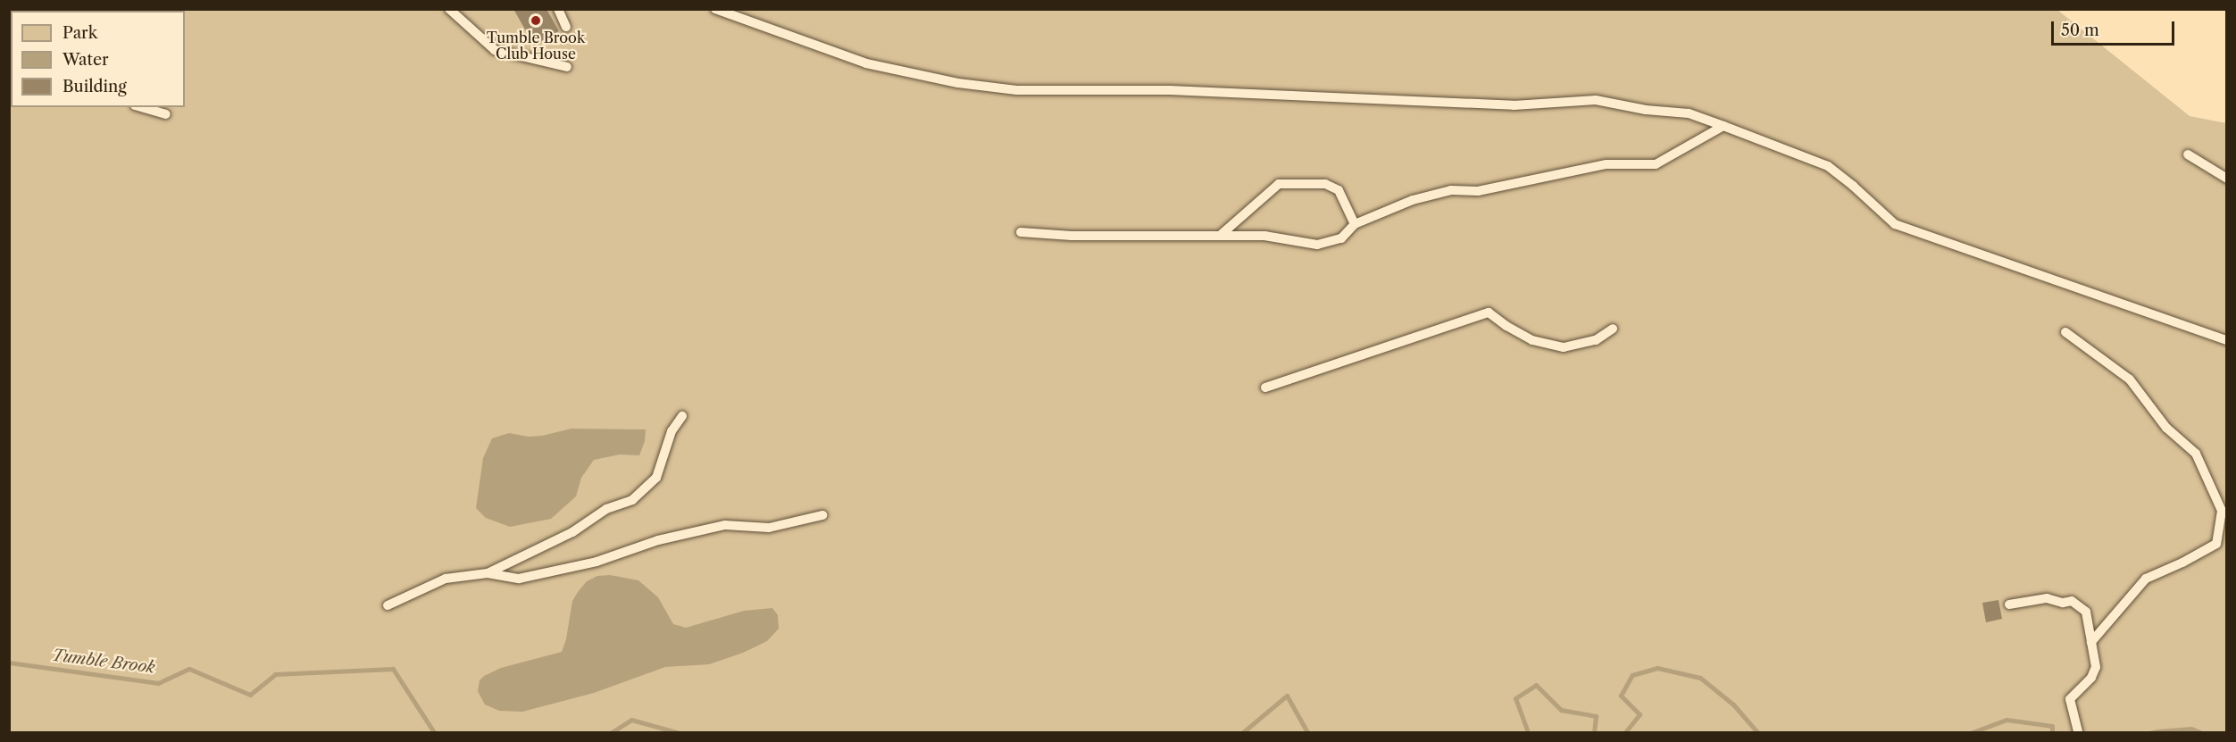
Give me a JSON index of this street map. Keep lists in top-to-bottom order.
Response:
{
  "water": ["Tumble Brook"],
  "places": ["Tumble Brook Club House"],
  "legend": ["Park", "Water", "Building"],
  "scale_bar": "50 m"
}
